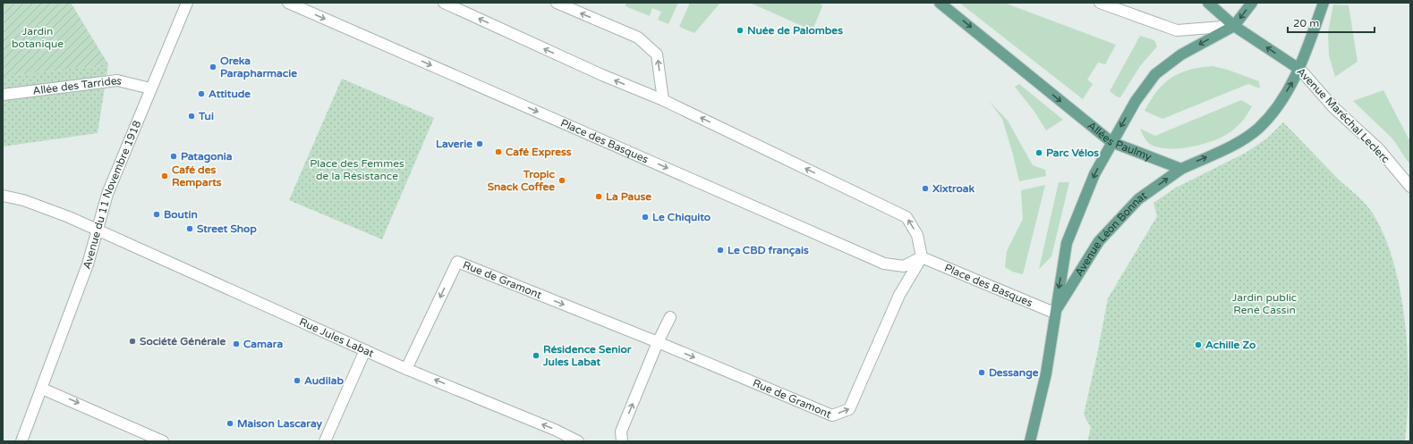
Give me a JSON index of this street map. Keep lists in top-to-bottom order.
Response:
{
  "streets": {
    "main road": ["Avenue Maréchal Leclerc", "Allées Paulmy", "Avenue Léon Bonnat"],
    "street": [
      "Allée des Tarrides",
      "Place des Basques",
      "Avenue du 11 Novembre 1918",
      "Rue de Gramont",
      "Rue Jules Labat"
    ]
  },
  "crossings": [
    ["Allée des Tarrides", "Avenue du 11 Novembre 1918"],
    ["Avenue Maréchal Leclerc", "Avenue Léon Bonnat"],
    ["Allées Paulmy", "Avenue Léon Bonnat"],
    ["Place des Basques", "Avenue Léon Bonnat"],
    ["Place des Basques", "Rue de Gramont"],
    ["Avenue du 11 Novembre 1918", "Rue Jules Labat"],
    ["Rue de Gramont", "Rue Jules Labat"]
  ],
  "one_way": ["Allées Paulmy"],
  "parks": ["Jardin botanique", "Place des Femmes de la Résistance", "Jardin public René Cassin"],
  "places": [
    "Nuée de Palombes",
    "Oreka Parapharmacie",
    "Attitude",
    "Tui",
    "Laverie",
    "Café Express",
    "Parc Vélos",
    "Patagonia",
    "Café des Remparts",
    "Tropic Snack Coffee",
    "Xixtroak",
    "La Pause",
    "Boutin",
    "Le Chiquito",
    "Street Shop",
    "Le CBD français",
    "Société Générale",
    "Camara",
    "Achille Zo",
    "Résidence Senior Jules Labat",
    "Dessange",
    "Audilab",
    "Maison Lascaray"
  ],
  "scale_bar": "20 m"
}
